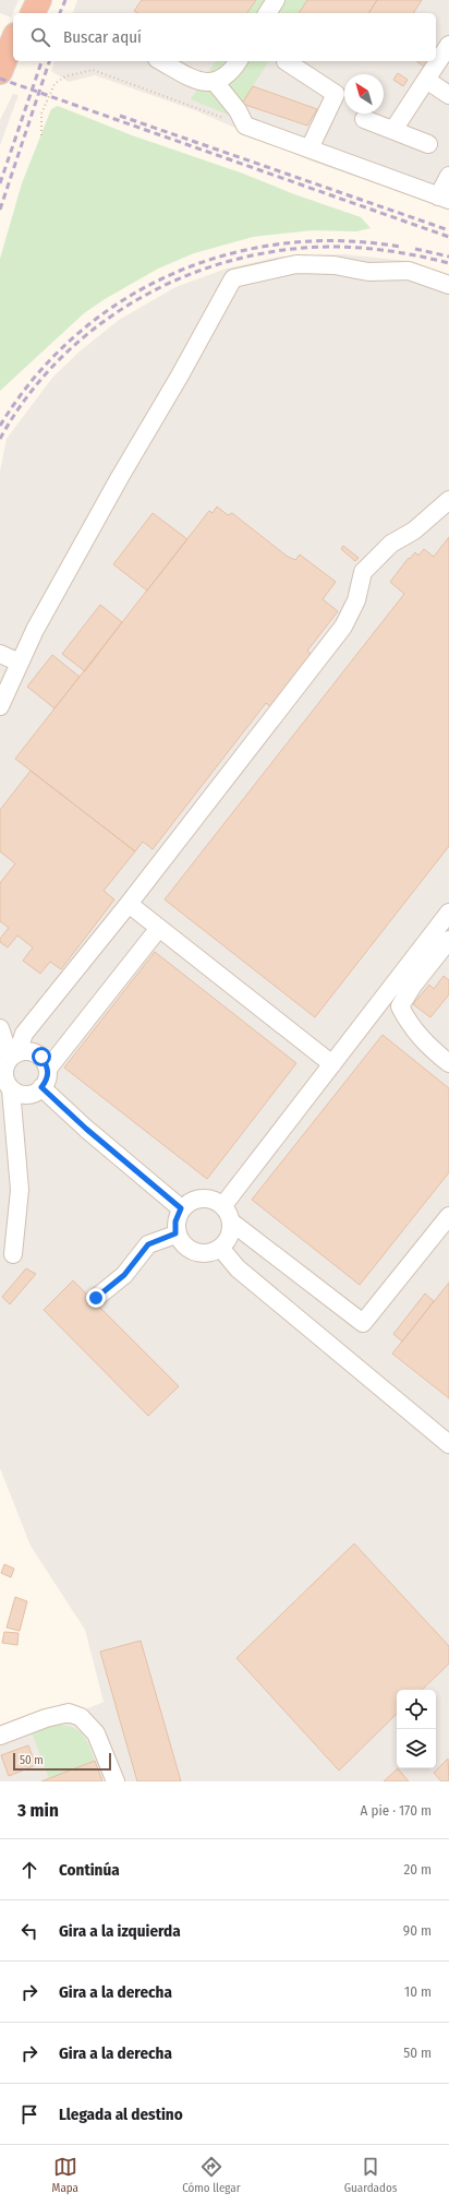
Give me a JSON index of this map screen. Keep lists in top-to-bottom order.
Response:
{
  "scale_bar": "50 m",
  "north": "top left",
  "page": {
    "search": "Buscar aquí",
    "scale": "50 m",
    "heading": ["3 min", "A pie · 170 m"],
    "list": [
      ["Continúa", "20 m"],
      ["Gira a la izquierda", "90 m"],
      ["Gira a la derecha", "10 m"],
      ["Gira a la derecha", "50 m"],
      "Llegada al destino"
    ],
    "nav": ["Mapa", "Cómo llegar", "Guardados"]
  }
}
